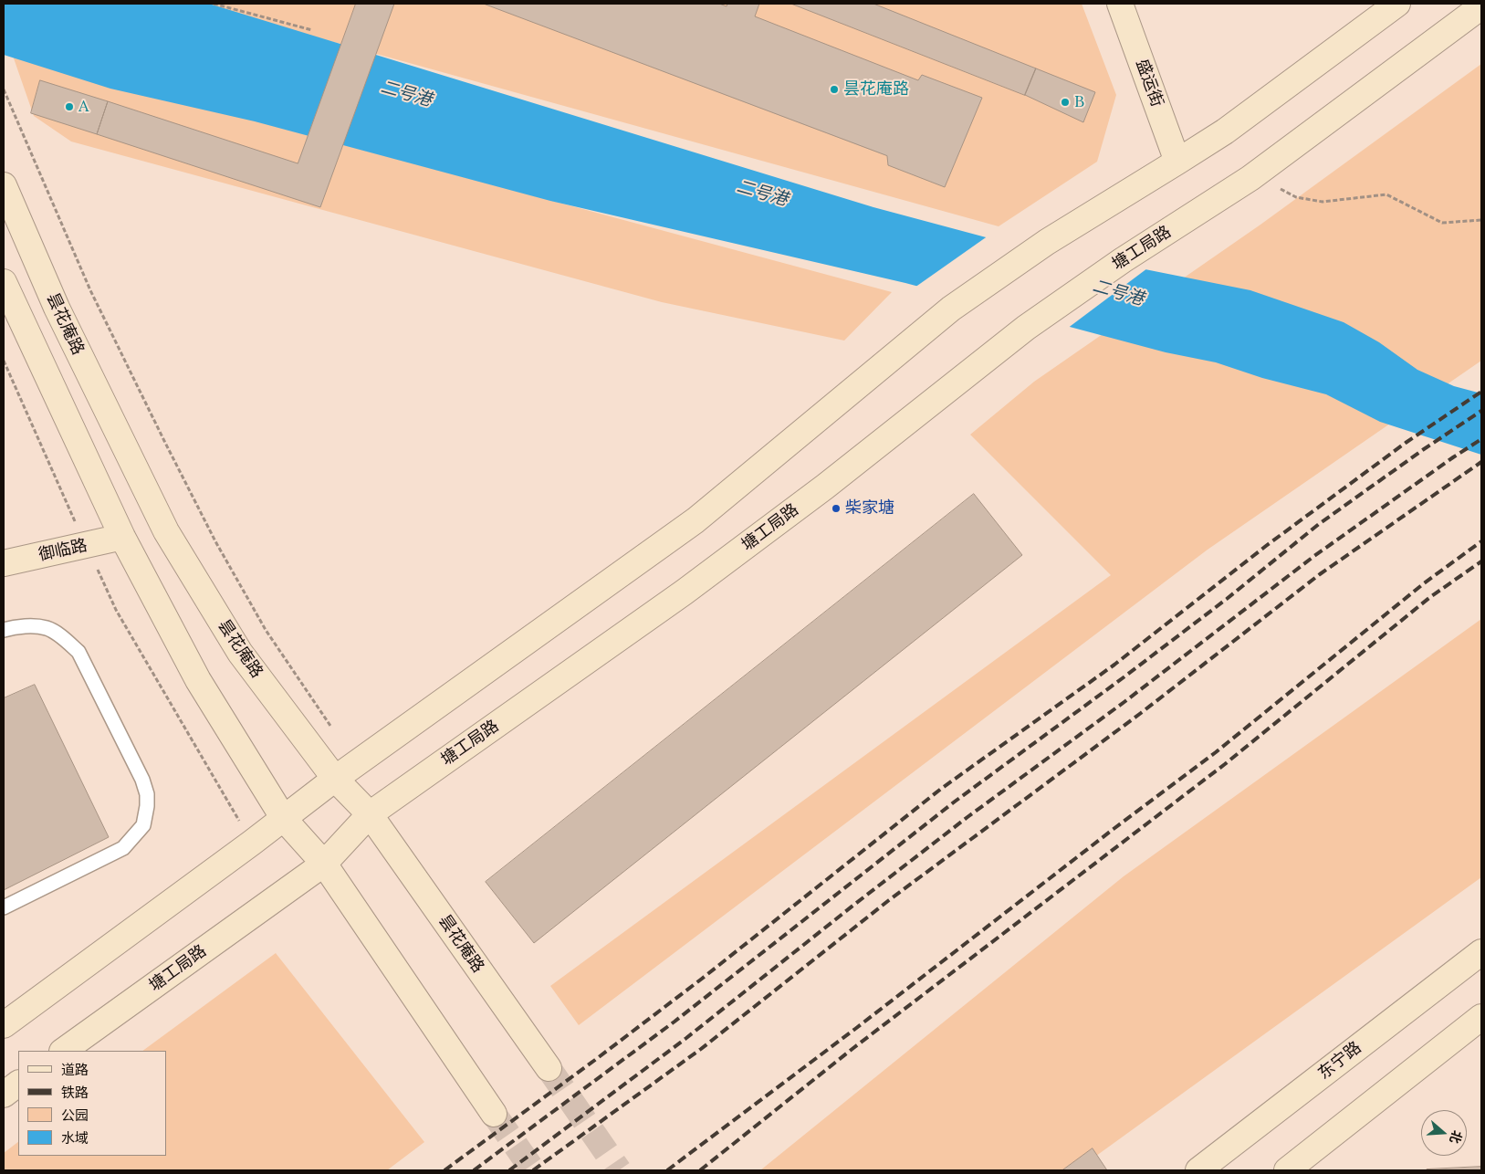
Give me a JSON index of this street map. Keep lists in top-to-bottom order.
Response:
{
  "streets": {
    "main road": [
      "盛运街",
      "塘工局路",
      "昙花庵路",
      "御临路",
      "东宁路"
    ]
  },
  "crossings": [
    ["塘工局路", "昙花庵路"]
  ],
  "water": ["二号港"],
  "places": [
    "昙花庵路",
    "B",
    "A",
    "柴家塘"
  ],
  "legend": [
    "道路",
    "铁路",
    "公园",
    "水域"
  ],
  "north": "right"
}
